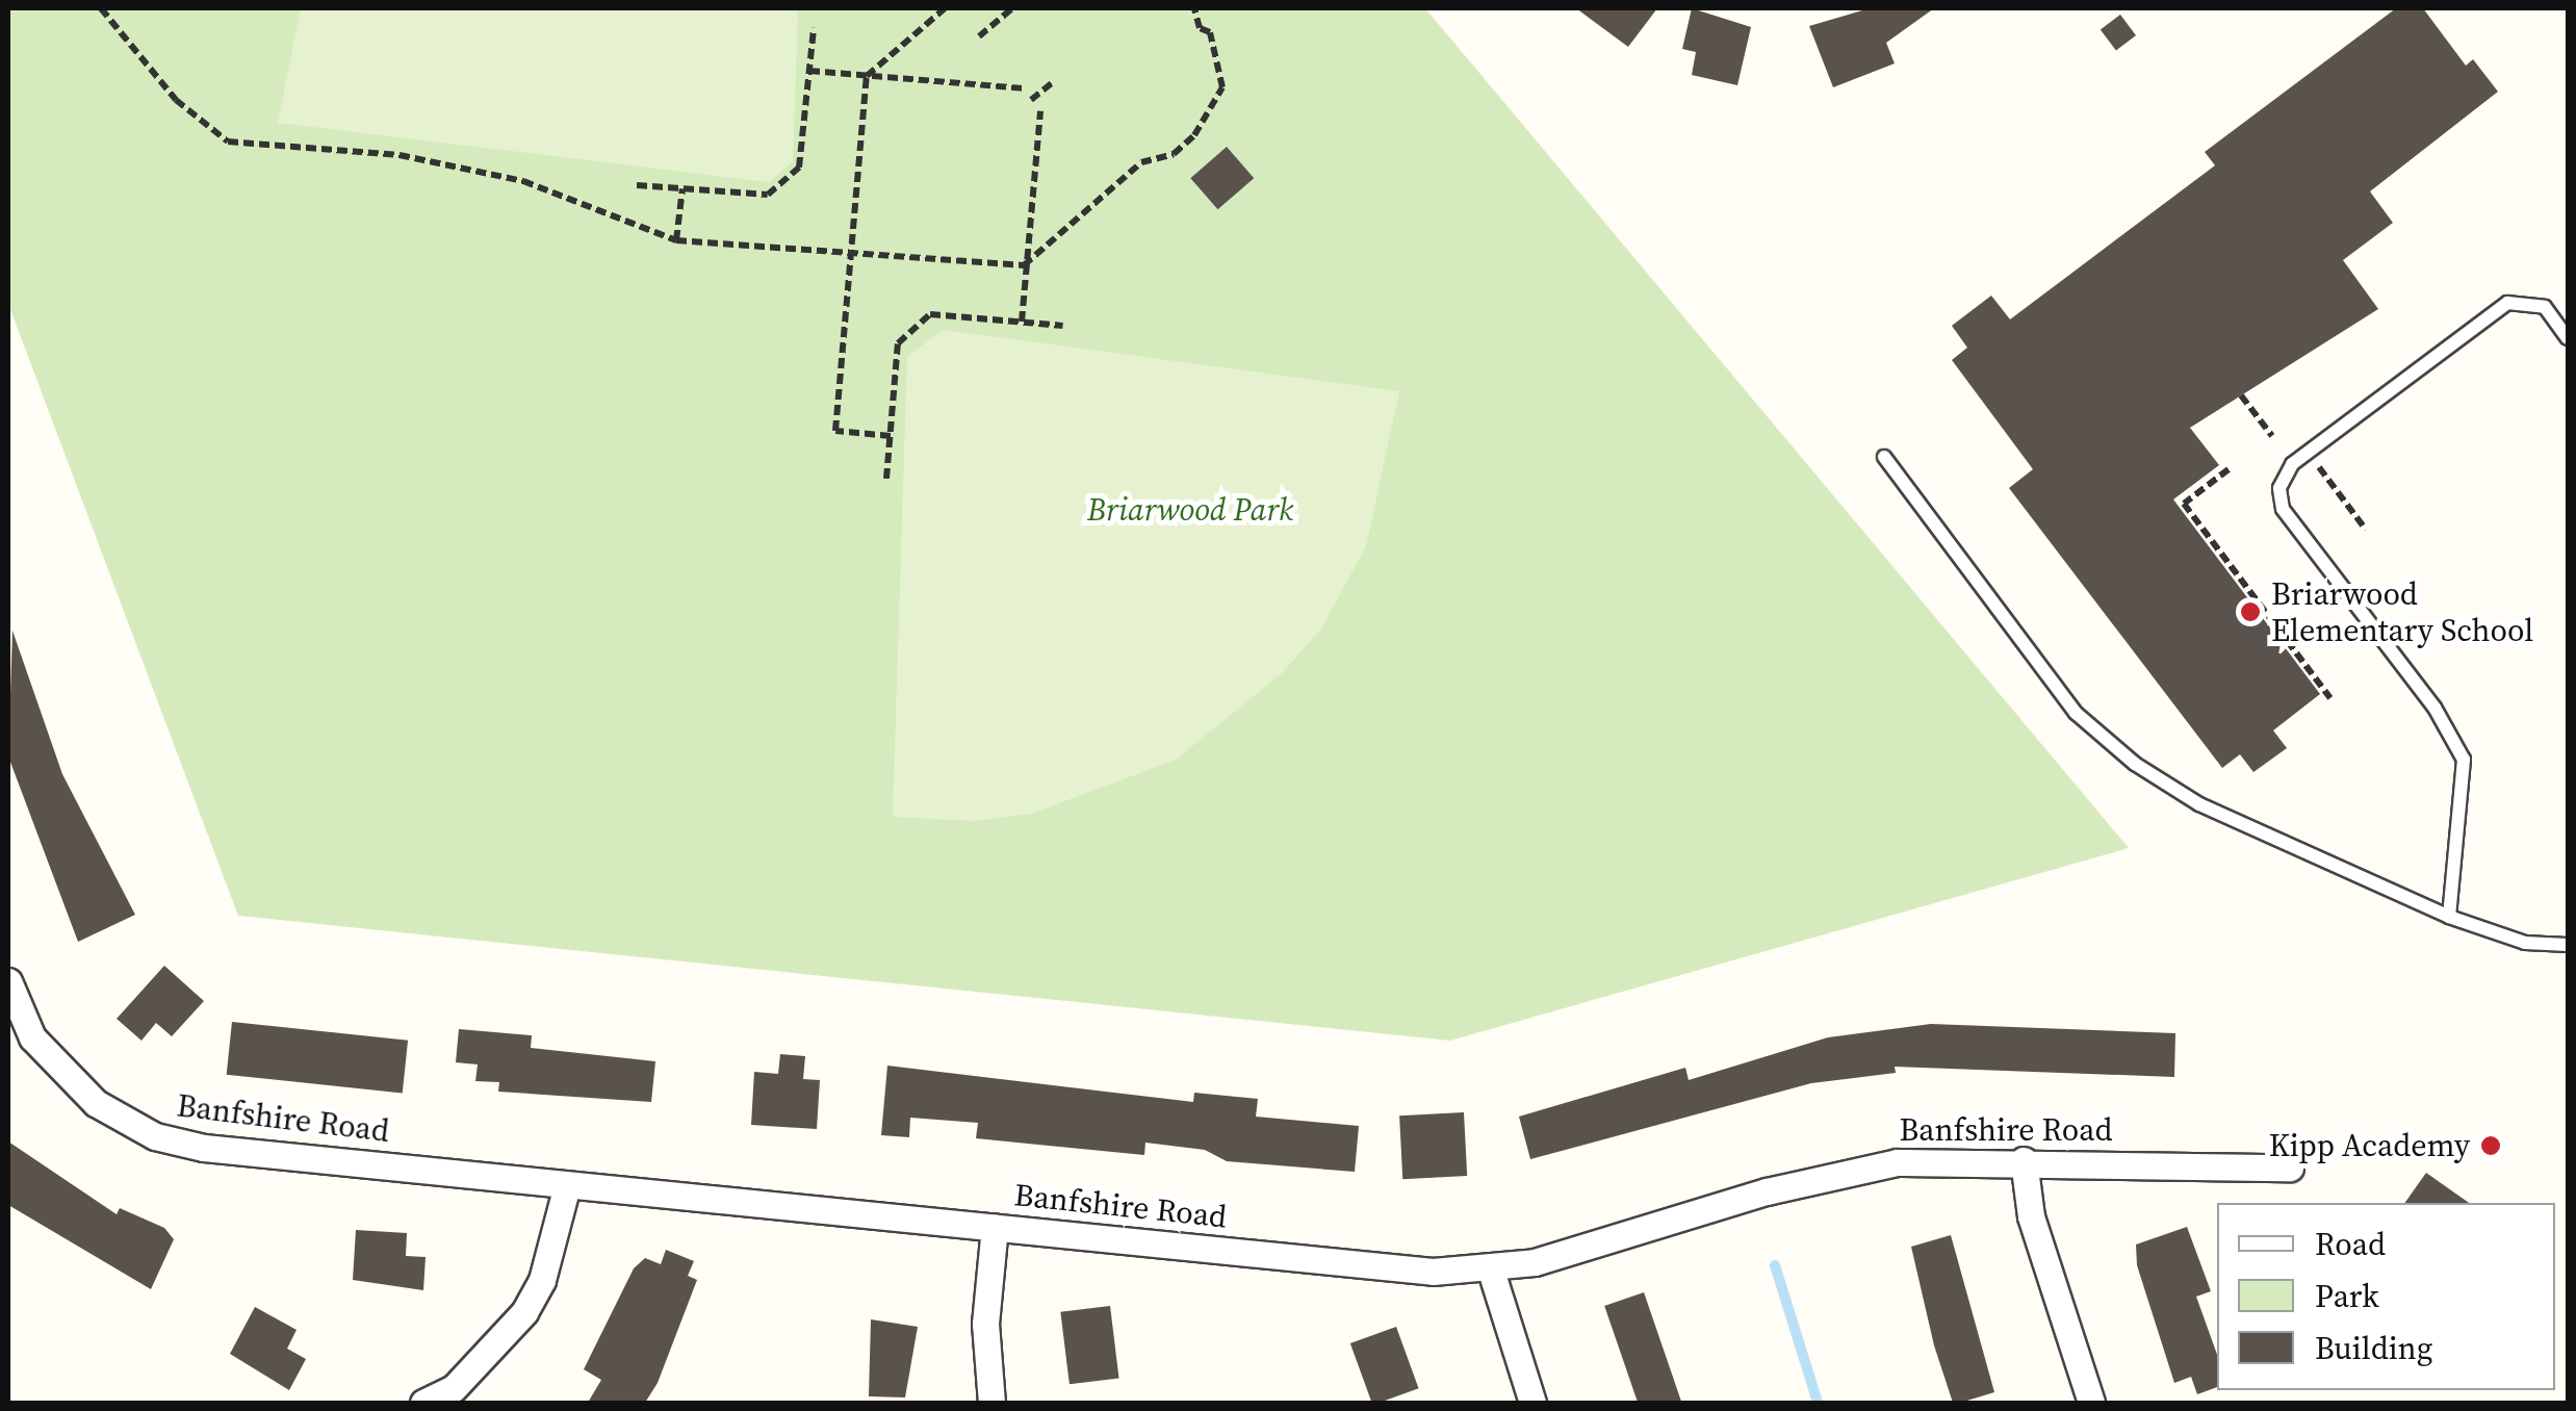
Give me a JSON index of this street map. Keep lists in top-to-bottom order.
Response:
{
  "streets": {
    "street": ["Banfshire Road"]
  },
  "parks": ["Briarwood Park"],
  "places": ["Briarwood Elementary School", "Kipp Academy"],
  "legend": ["Road", "Park", "Building"]
}
